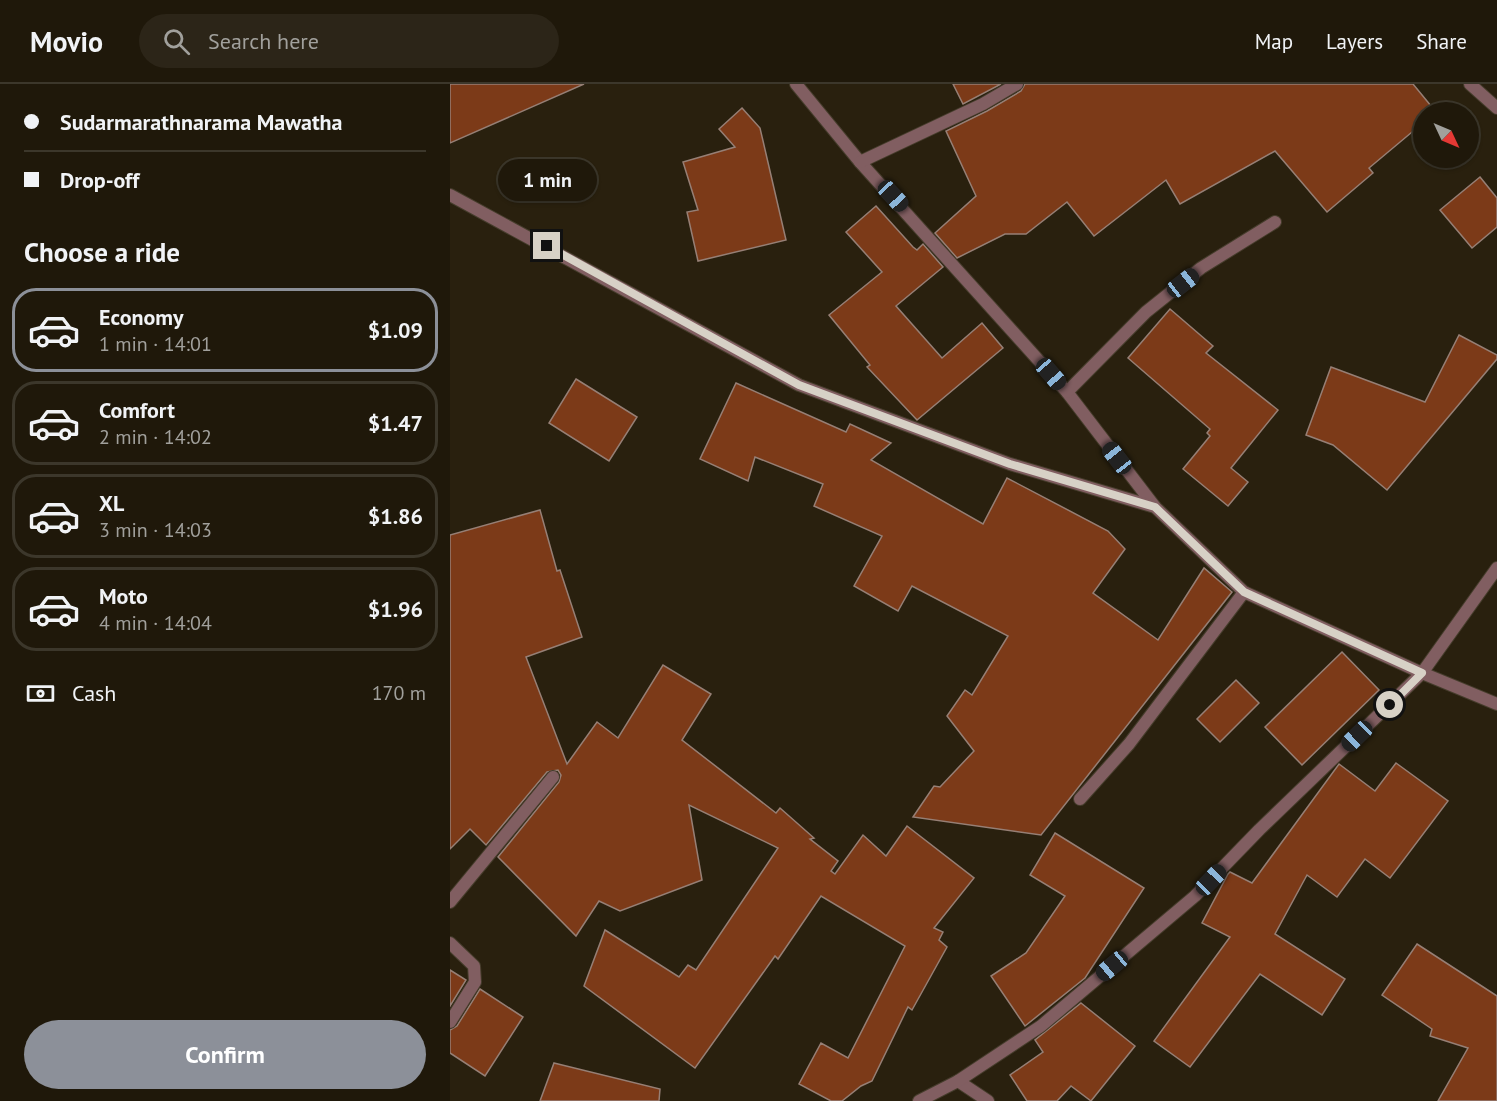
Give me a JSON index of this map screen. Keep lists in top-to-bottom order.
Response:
{
  "north": "bottom right",
  "page": {
    "header": "Movio",
    "search": "Search here",
    "nav": ["Map", "Layers", "Share"],
    "banner": ["Sudarmarathnarama Mawatha", "Drop-off"],
    "bubble": "1 min",
    "heading": "Choose a ride",
    "list": [
      {
        "name": "Economy",
        "note": "1 min · 14:01",
        "value": "$1.09"
      },
      {
        "name": "Comfort",
        "note": "2 min · 14:02",
        "value": "$1.47"
      },
      {
        "name": "XL",
        "note": "3 min · 14:03",
        "value": "$1.86"
      },
      {
        "name": "Moto",
        "note": "4 min · 14:04",
        "value": "$1.96"
      }
    ],
    "pay": ["Cash", "170 m"],
    "buttons": "Confirm"
  }
}
